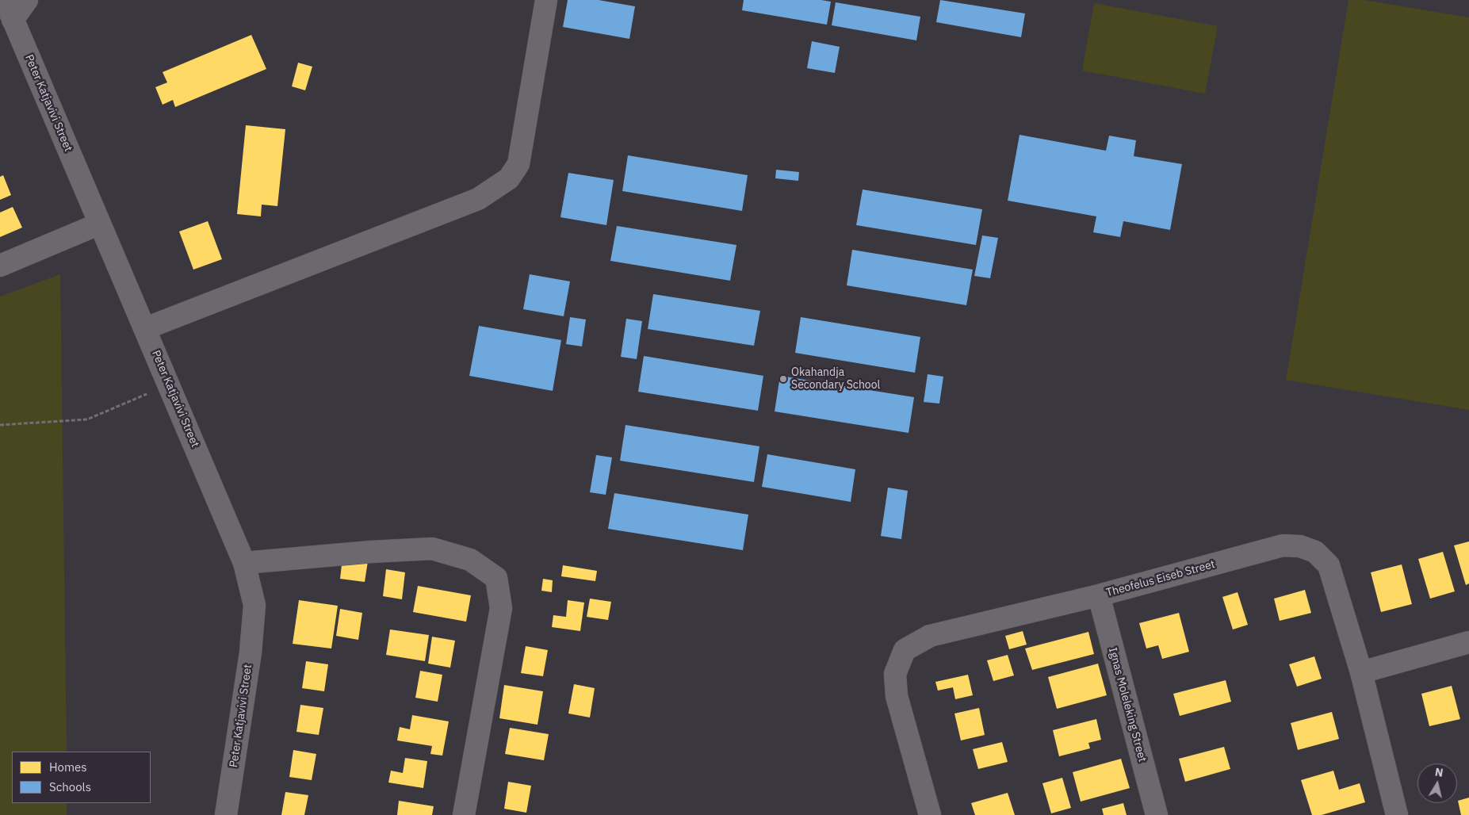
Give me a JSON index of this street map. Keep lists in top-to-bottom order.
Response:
{
  "streets": {
    "street": ["Peter Katjavivi Street", "Theofelus Eiseb Street", "Ignas Moleleking Street"]
  },
  "crossings": [
    ["Theofelus Eiseb Street", "Ignas Moleleking Street"]
  ],
  "places": ["Okahandja Secondary School"],
  "legend": ["Homes", "Schools"],
  "north": "top"
}
